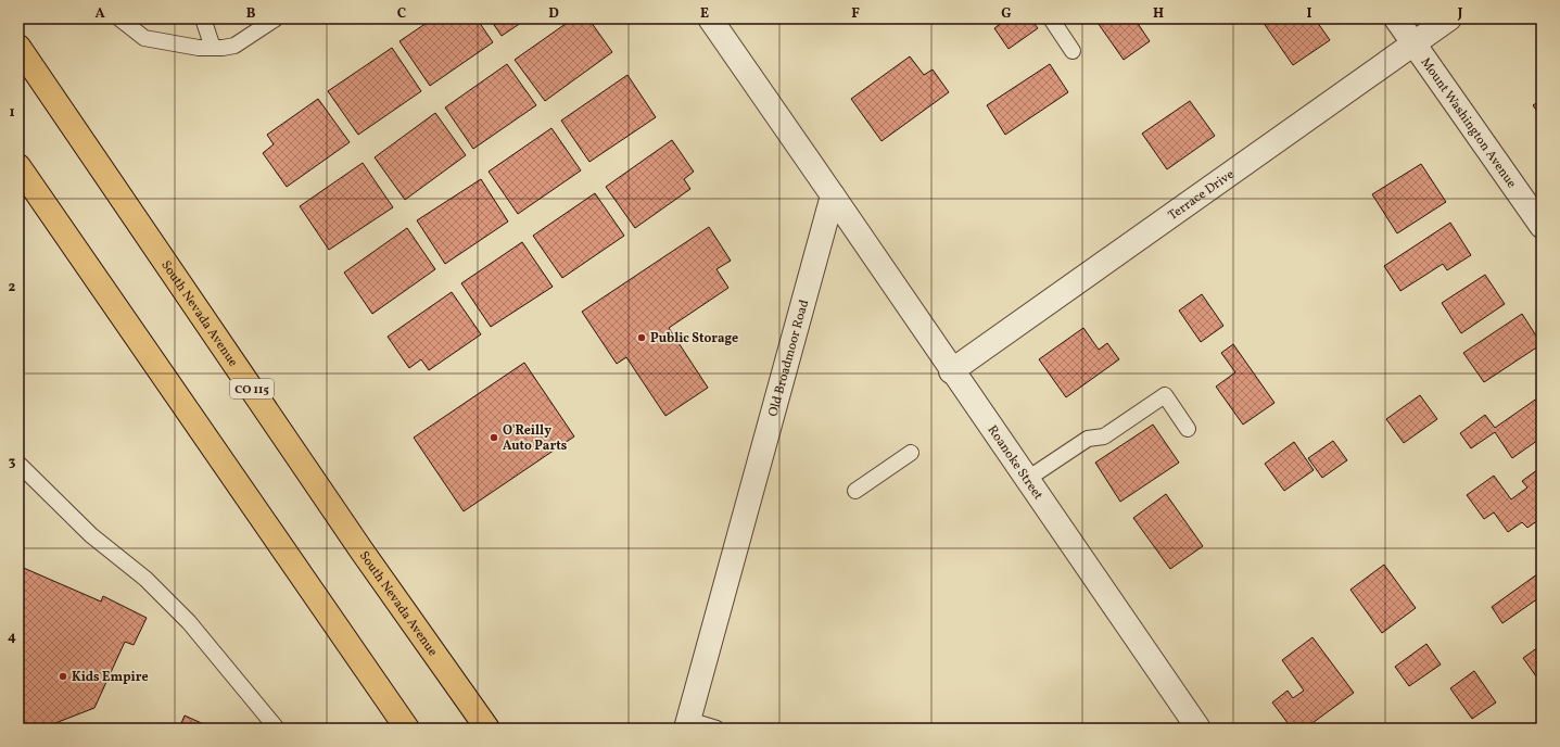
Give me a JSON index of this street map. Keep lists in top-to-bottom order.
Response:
{
  "streets": {
    "highway": ["South Nevada Avenue", "CO 115"],
    "street": [
      "Mount Washington Avenue",
      "Terrace Drive",
      "Old Broadmoor Road",
      "Roanoke Street"
    ]
  },
  "crossings": [
    ["Mount Washington Avenue", "Terrace Drive"],
    ["Terrace Drive", "Roanoke Street"],
    ["Old Broadmoor Road", "Roanoke Street"]
  ],
  "places": ["Public Storage", "O'Reilly Auto Parts", "Kids Empire"],
  "grid": {
    "columns": [
      "A",
      "B",
      "C",
      "D",
      "E",
      "F",
      "G",
      "H",
      "I",
      "J"
    ],
    "rows": [
      "1",
      "2",
      "3",
      "4"
    ]
  }
}
